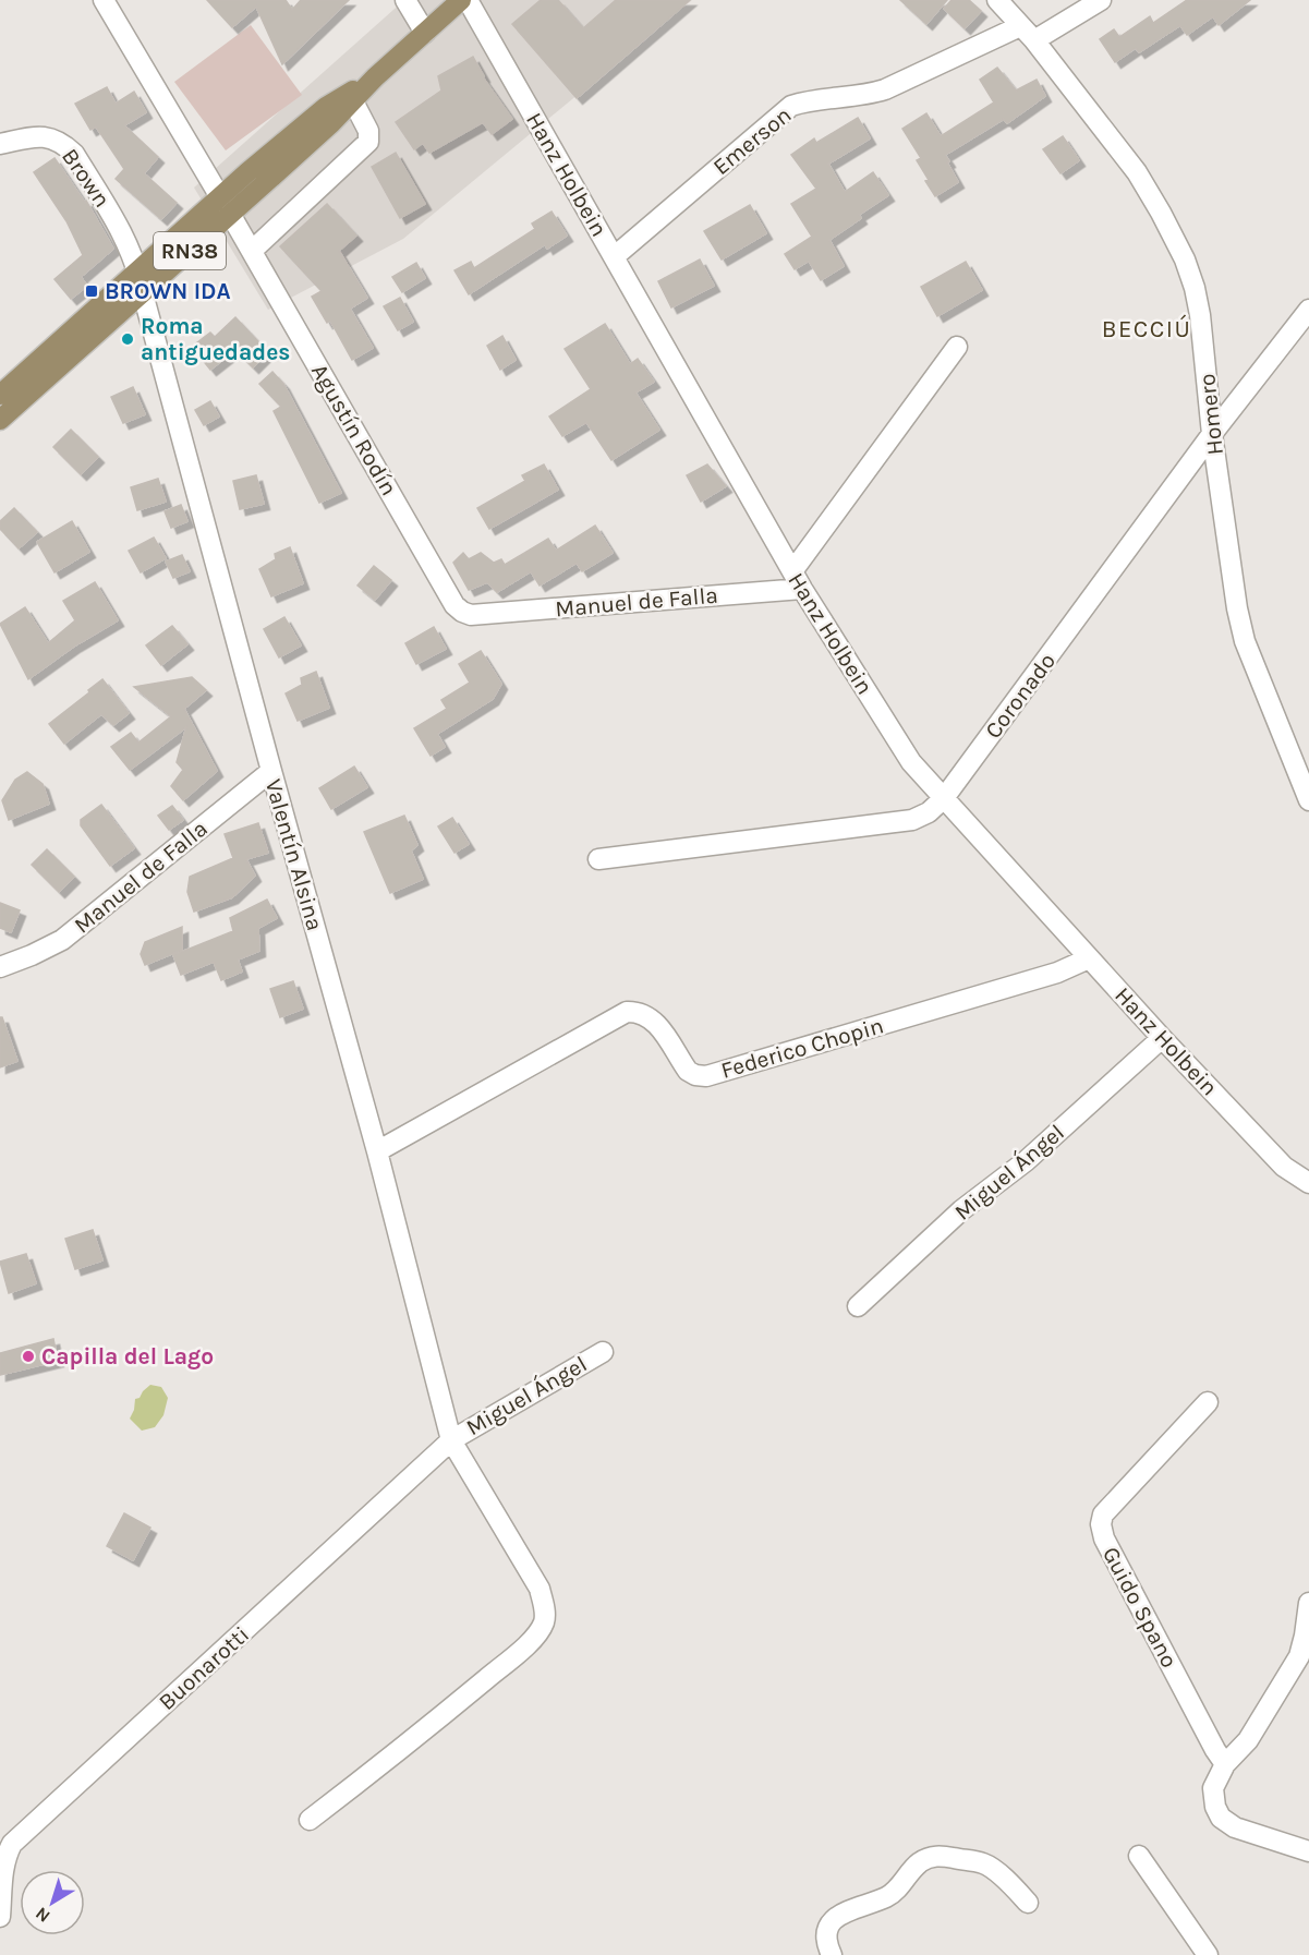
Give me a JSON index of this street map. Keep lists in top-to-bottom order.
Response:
{
  "streets": {
    "main road": ["RN38"],
    "street": [
      "Emerson",
      "Hanz Holbein",
      "Brown",
      "Homero",
      "Agustín Rodín",
      "Manuel de Falla",
      "Coronado",
      "Valentín Alsina",
      "Federico Chopin",
      "Miguel Ángel",
      "Guido Spano",
      "Buonarotti"
    ]
  },
  "crossings": [
    ["Emerson", "Hanz Holbein"],
    ["Emerson", "Homero"],
    ["Hanz Holbein", "Manuel de Falla"],
    ["Hanz Holbein", "Coronado"],
    ["Hanz Holbein", "Federico Chopin"],
    ["Hanz Holbein", "Miguel Ángel"],
    ["Brown", "RN38"],
    ["Brown", "Valentín Alsina"],
    ["RN38", "Agustín Rodín"],
    ["RN38", "Valentín Alsina"],
    ["Homero", "Coronado"],
    ["Agustín Rodín", "Manuel de Falla"],
    ["Manuel de Falla", "Valentín Alsina"],
    ["Valentín Alsina", "Federico Chopin"],
    ["Valentín Alsina", "Miguel Ángel"],
    ["Valentín Alsina", "Buonarotti"],
    ["Miguel Ángel", "Buonarotti"]
  ],
  "districts": ["BECCIÚ"],
  "places": {
    "transit": ["BROWN IDA"],
    "other": ["Roma antiguedades", "Capilla del Lago"]
  },
  "north": "bottom left"
}
